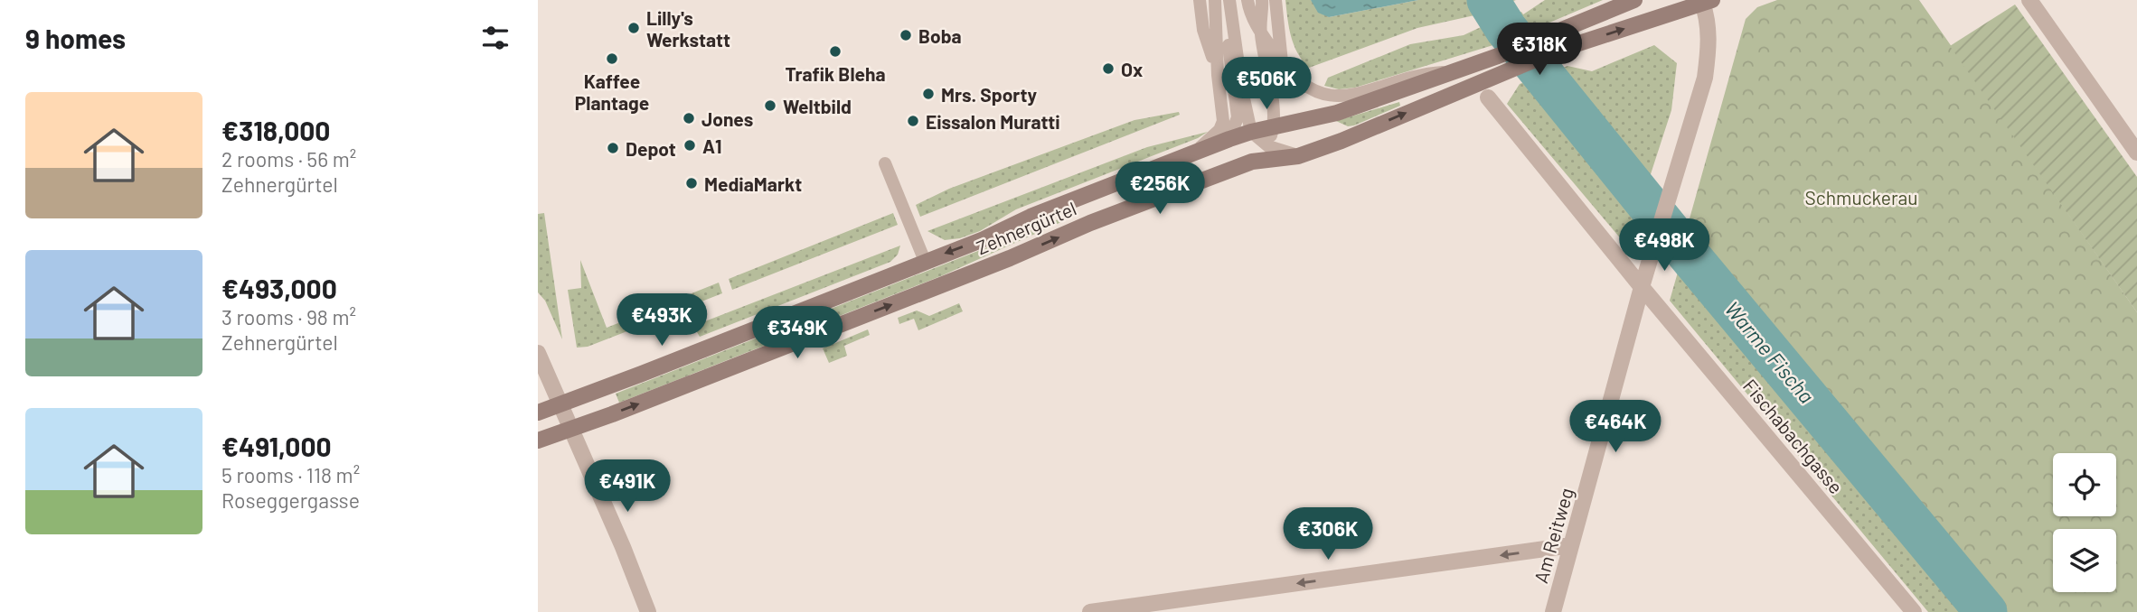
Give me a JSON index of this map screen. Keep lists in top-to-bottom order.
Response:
{
  "streets": {
    "main road": ["Zehnergürtel"],
    "street": ["Fischabachgasse", "Am Reitweg"]
  },
  "crossings": [
    ["Zehnergürtel", "Am Reitweg"],
    ["Fischabachgasse", "Am Reitweg"]
  ],
  "water": ["Warme Fischa"],
  "parks": ["Schmuckerau"],
  "places": [
    "Lilly's Werkstatt",
    "Boba",
    "Trafik Bleha",
    "Kaffee Plantage",
    "Ox",
    "Mrs. Sporty",
    "Weltbild",
    "Jones",
    "Eissalon Muratti",
    "A1",
    "Depot",
    "MediaMarkt"
  ],
  "page": {
    "heading": "9 homes",
    "price": [
      "€318K",
      "€506K",
      "€256K",
      "€498K",
      "€493K",
      "€349K",
      "€464K",
      "€491K",
      "€306K"
    ],
    "list": [
      {
        "name": "€318,000",
        "note": "2 rooms · 56 m² · Zehnergürtel"
      },
      {
        "name": "€493,000",
        "note": "3 rooms · 98 m² · Zehnergürtel"
      },
      {
        "name": "€491,000",
        "note": "5 rooms · 118 m² · Roseggergasse"
      }
    ]
  }
}
